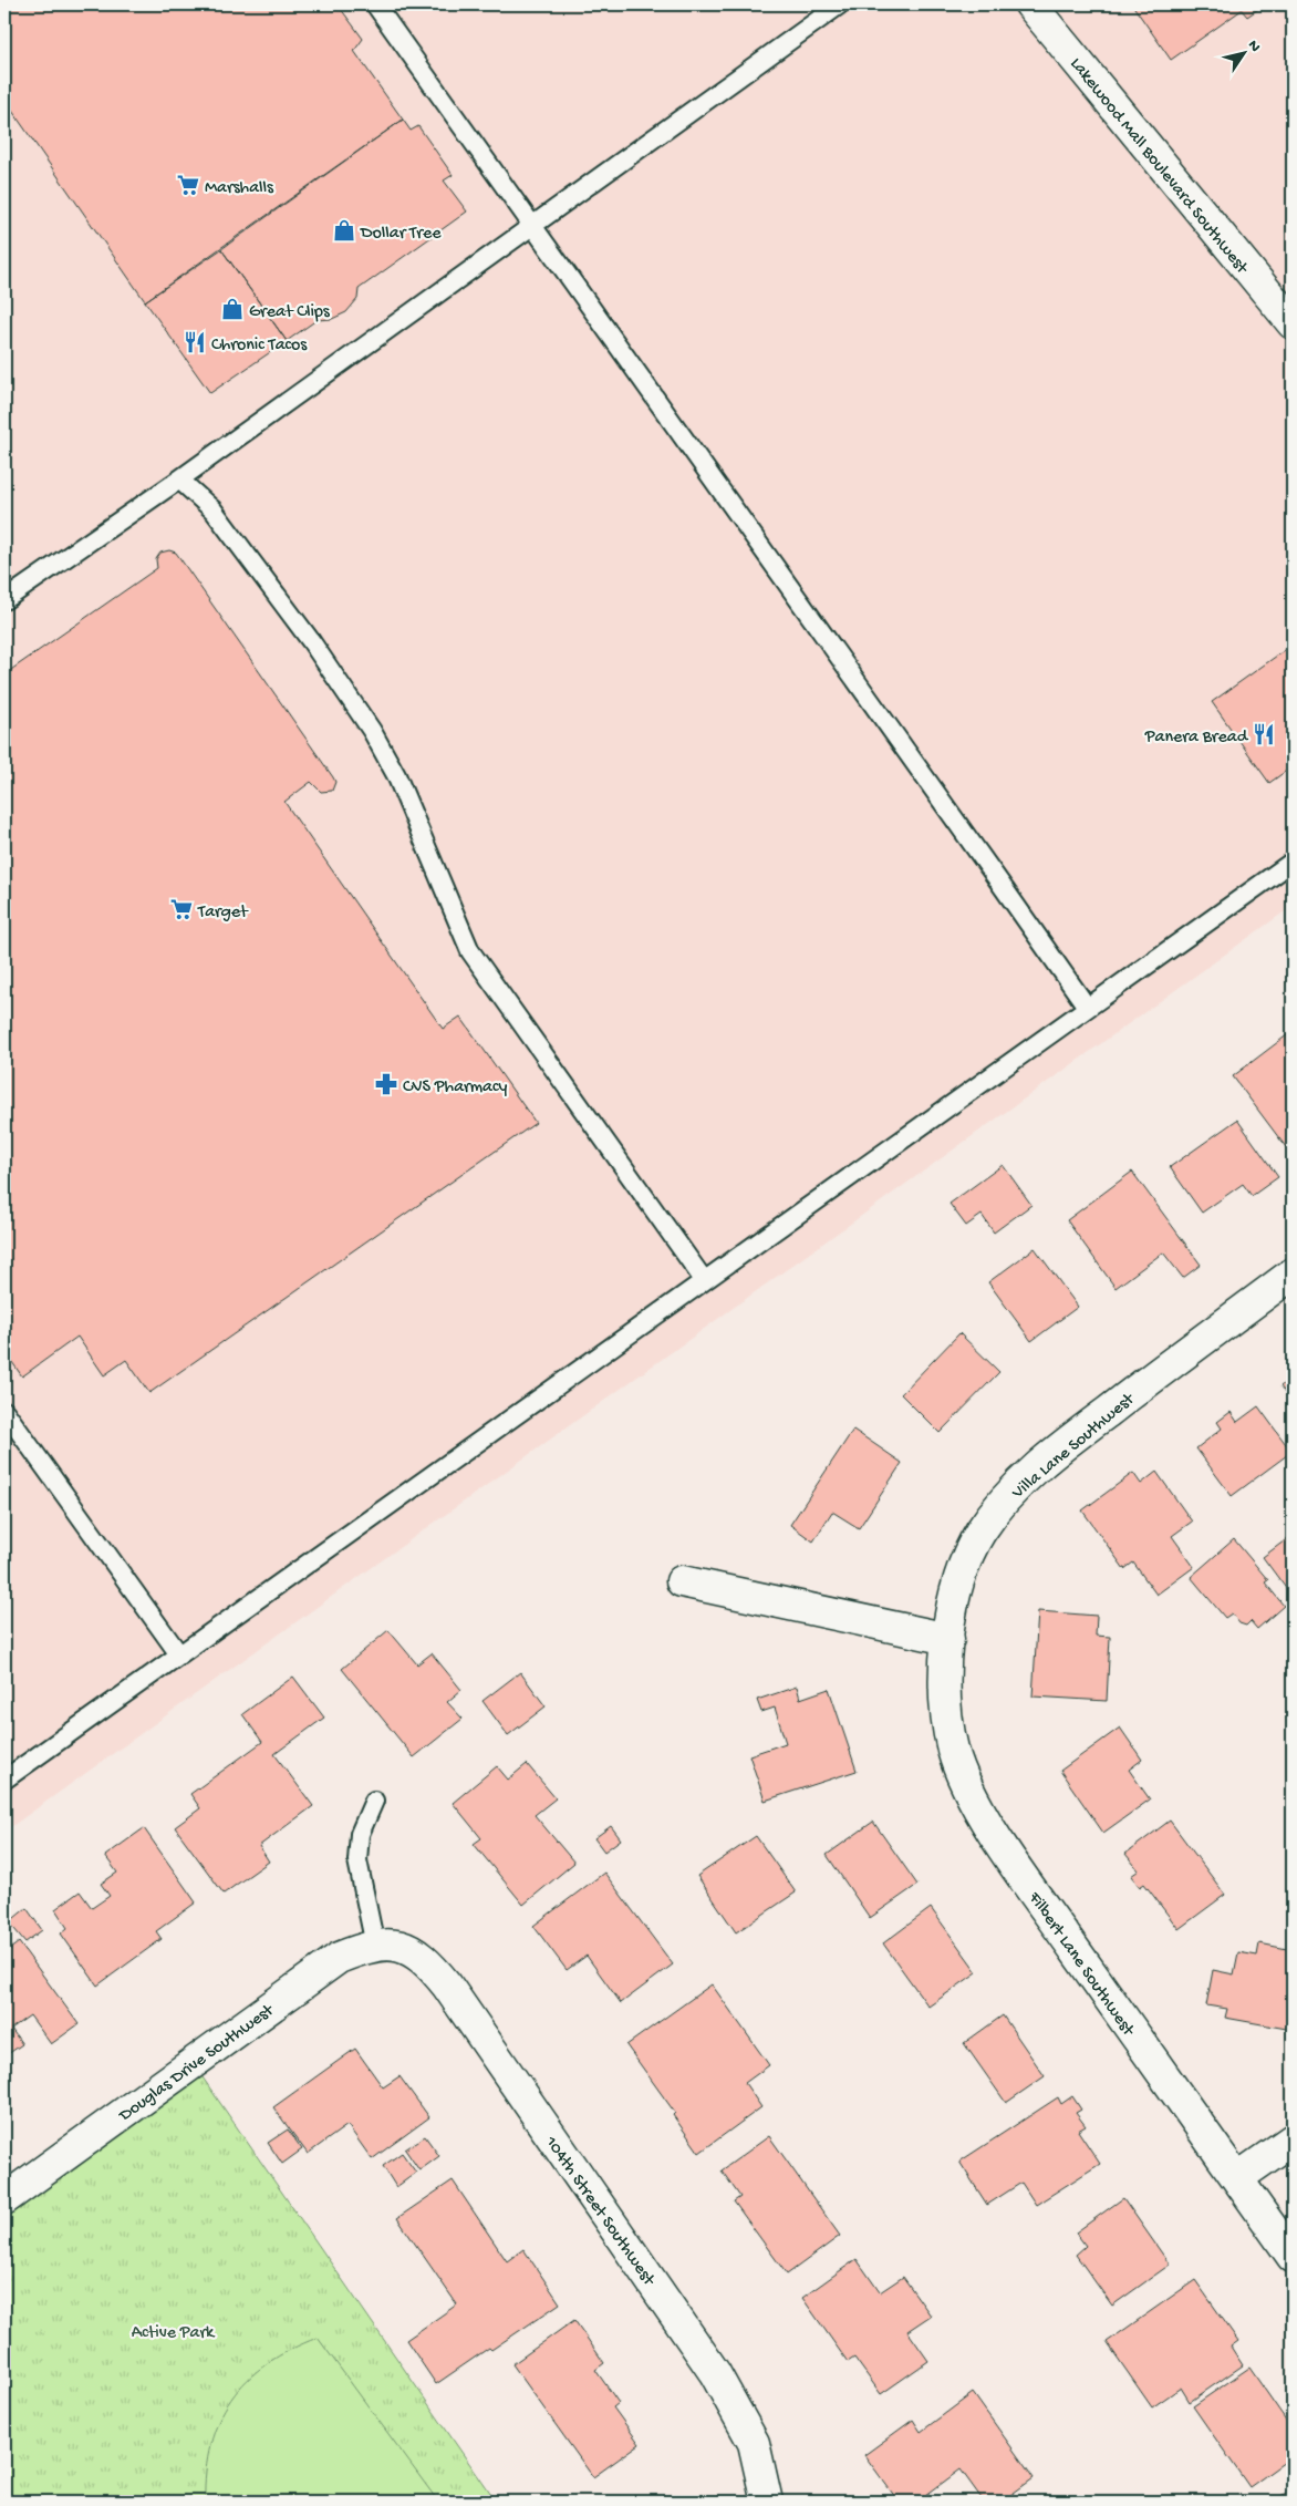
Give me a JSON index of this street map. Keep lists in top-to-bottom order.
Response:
{
  "streets": {
    "street": [
      "Lakewood Mall Boulevard Southwest",
      "Villa Lane Southwest",
      "Filbert Lane Southwest",
      "Douglas Drive Southwest",
      "104th Street Southwest"
    ]
  },
  "crossings": [
    ["Villa Lane Southwest", "Filbert Lane Southwest"],
    ["Douglas Drive Southwest", "104th Street Southwest"]
  ],
  "parks": ["Active Park"],
  "places": {
    "supermarket": ["Marshalls", "Target"],
    "shop": ["Dollar Tree", "Great Clips"],
    "restaurant": ["Chronic Tacos", "Panera Bread"],
    "pharmacy": ["CVS Pharmacy"]
  },
  "north": "top right"
}
